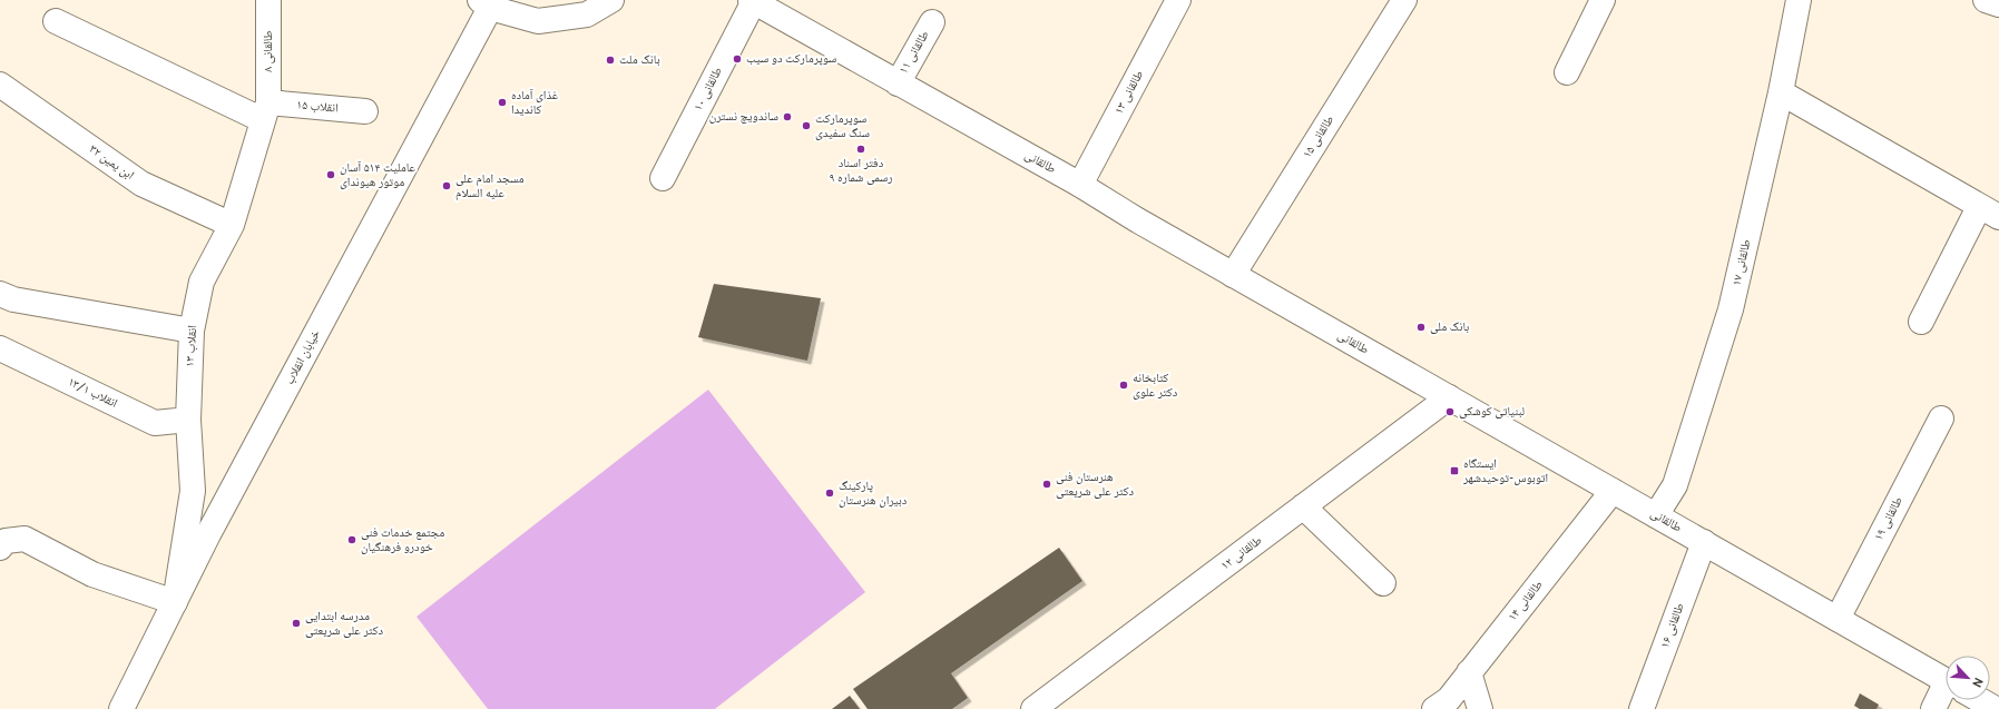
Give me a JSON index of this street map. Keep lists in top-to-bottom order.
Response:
{
  "streets": {
    "street": [
      "طالقانی ۸",
      "طالقانی ۱۱",
      "طالقانی ۱۰",
      "طالقانی ۱۳",
      "انقلاب ۱۵",
      "طالقانی ۱۵",
      "ابن یمین ۳۲",
      "طالقانی",
      "طالقانی ۱۷",
      "انقلاب ۱۳",
      "خیابان انقلاب",
      "انقلاب ۱۳/۱",
      "طالقانی ۱۹",
      "طالقانی ۱۲",
      "طالقانی ۱۴",
      "طالقانی ۱۶"
    ]
  },
  "crossings": [
    ["طالقانی ۸", "انقلاب ۱۵"],
    ["طالقانی ۸", "انقلاب ۱۳"],
    ["طالقانی ۱۱", "طالقانی"],
    ["طالقانی ۱۰", "طالقانی"],
    ["طالقانی ۱۳", "طالقانی"],
    ["انقلاب ۱۵", "انقلاب ۱۳"],
    ["طالقانی ۱۵", "طالقانی"],
    ["ابن یمین ۳۲", "انقلاب ۱۳"],
    ["طالقانی", "طالقانی ۱۷"],
    ["طالقانی", "طالقانی ۱۹"],
    ["طالقانی", "طالقانی ۱۲"],
    ["طالقانی", "طالقانی ۱۴"],
    ["طالقانی", "طالقانی ۱۶"],
    ["انقلاب ۱۳", "خیابان انقلاب"],
    ["انقلاب ۱۳", "انقلاب ۱۳/۱"]
  ],
  "places": {
    "other": [
      "سوپرمارکت دو سیب",
      "بانک ملت",
      "غذای آماده کاندیدا",
      "ساندویچ نسترن",
      "سوپرمارکت سنگ سفیدی",
      "دفتر اسناد رسمی شماره ۹",
      "عاملیت ۵۱۴ آسان موتور هیوندای",
      "مسجد امام علی علیه السلام",
      "بانک ملی",
      "کتابخانه دکتر علوی",
      "لبنیاتی کوشکی",
      "هنرستان فنی دکتر علی شریعتی",
      "پارکینگ دبیران هنرستان",
      "مجتمع خدمات فنی خودرو فرهنگیان",
      "مدرسه ابتدایی دکتر علی شریعتی"
    ],
    "transit": ["ایستگاه اتوبوس-توحیدشهر"]
  },
  "north": "bottom right"
}
